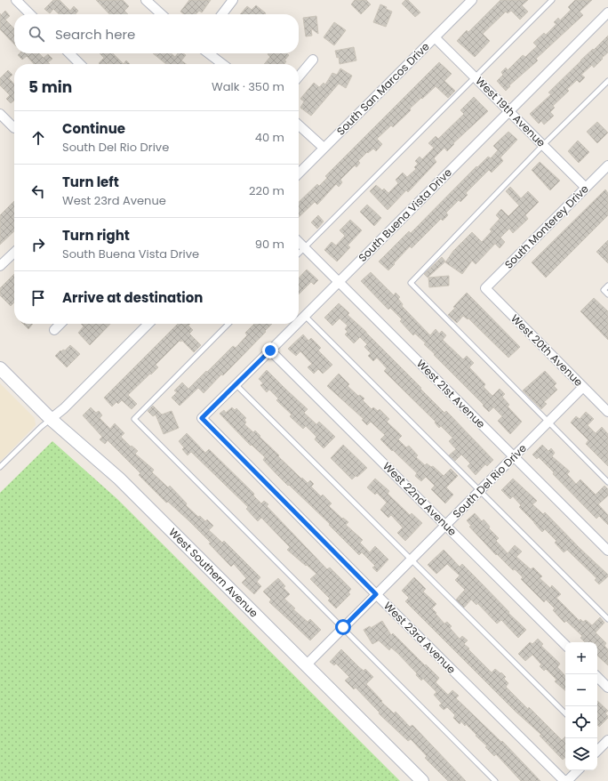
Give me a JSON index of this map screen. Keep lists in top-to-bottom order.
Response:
{
  "streets": {
    "main road": ["West Southern Avenue"],
    "street": [
      "South San Marcos Drive",
      "West 19th Avenue",
      "South Buena Vista Drive",
      "South Monterey Drive",
      "West 20th Avenue",
      "West 21st Avenue",
      "South Del Rio Drive",
      "West 22nd Avenue",
      "West 23rd Avenue"
    ]
  },
  "crossings": [
    ["South San Marcos Drive", "West 19th Avenue"],
    ["West 19th Avenue", "South Buena Vista Drive"],
    ["West 19th Avenue", "South Monterey Drive"],
    ["South Buena Vista Drive", "West 21st Avenue"],
    ["South Buena Vista Drive", "West 22nd Avenue"],
    ["South Buena Vista Drive", "West 23rd Avenue"],
    ["South Monterey Drive", "West 20th Avenue"],
    ["West 20th Avenue", "South Del Rio Drive"],
    ["West 21st Avenue", "South Del Rio Drive"],
    ["South Del Rio Drive", "West 22nd Avenue"],
    ["South Del Rio Drive", "West Southern Avenue"],
    ["South Del Rio Drive", "West 23rd Avenue"]
  ],
  "page": {
    "search": "Search here",
    "heading": ["5 min", "Walk · 350 m"],
    "list": [
      ["Continue", "South Del Rio Drive", "40 m"],
      ["Turn left", "West 23rd Avenue", "220 m"],
      ["Turn right", "South Buena Vista Drive", "90 m"],
      "Arrive at destination"
    ],
    "map_buttons": ["+", "−"]
  }
}
